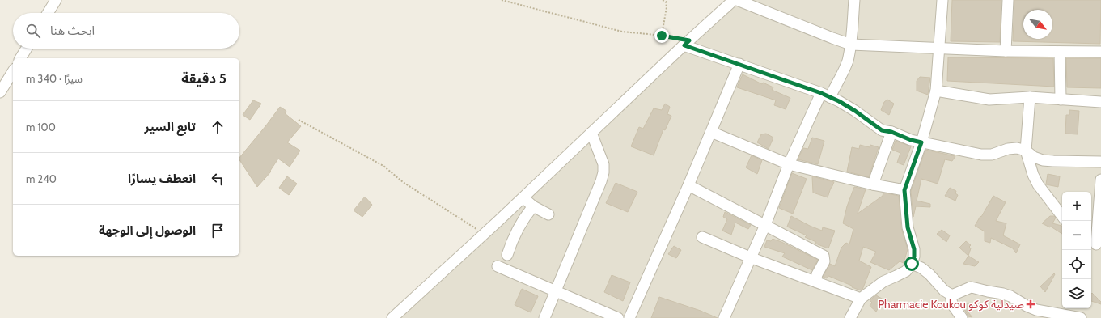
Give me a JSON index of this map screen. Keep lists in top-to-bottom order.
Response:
{
  "places": {
    "health": ["Pharmacie Koukou صيدلية كوكو"]
  },
  "north": "bottom right",
  "page": {
    "search": "ابحث هنا",
    "heading": ["5 دقيقة", "سيرًا · 340 m"],
    "list": [
      ["تابع السير", "100 m"],
      ["انعطف يسارًا", "240 m"],
      "الوصول إلى الوجهة"
    ],
    "map_buttons": ["+", "−"]
  }
}
